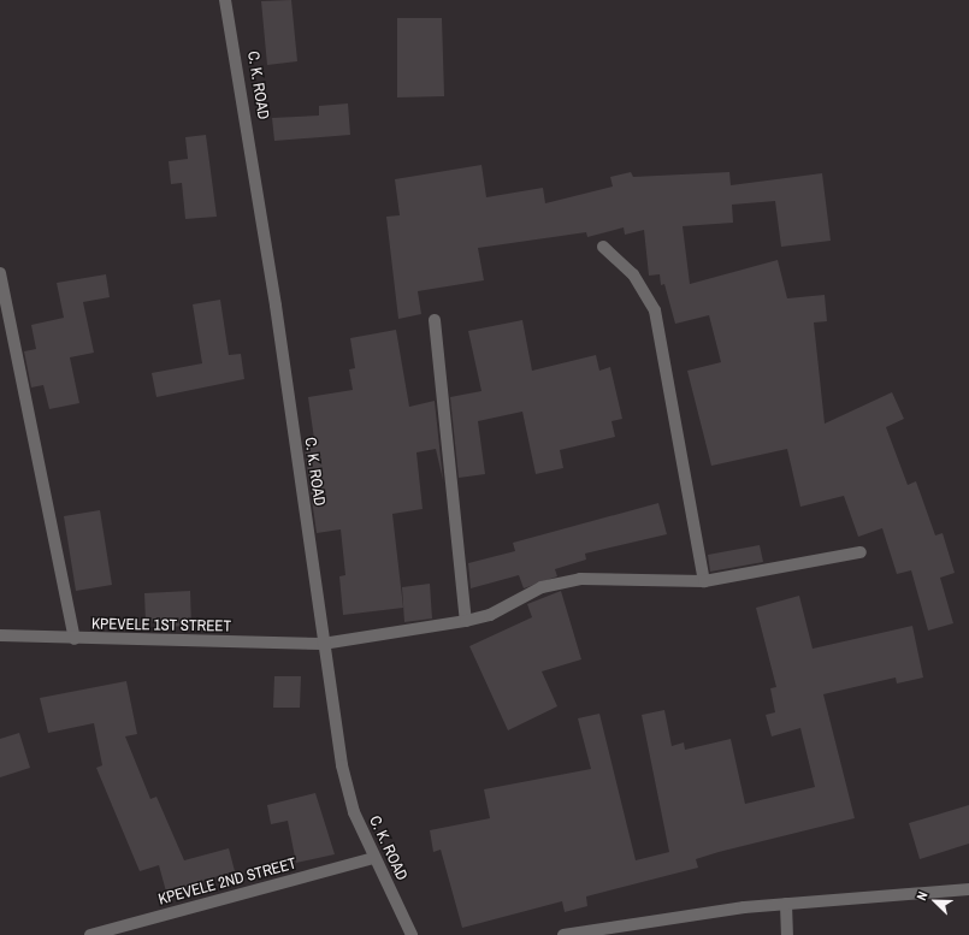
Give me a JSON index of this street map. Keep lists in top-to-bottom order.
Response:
{
  "streets": {
    "street": ["C. K. ROAD", "KPEVELE 1ST STREET", "KPEVELE 2ND STREET"]
  },
  "crossings": [
    ["C. K. ROAD", "KPEVELE 1ST STREET"],
    ["C. K. ROAD", "KPEVELE 2ND STREET"]
  ],
  "north": "top left"
}
